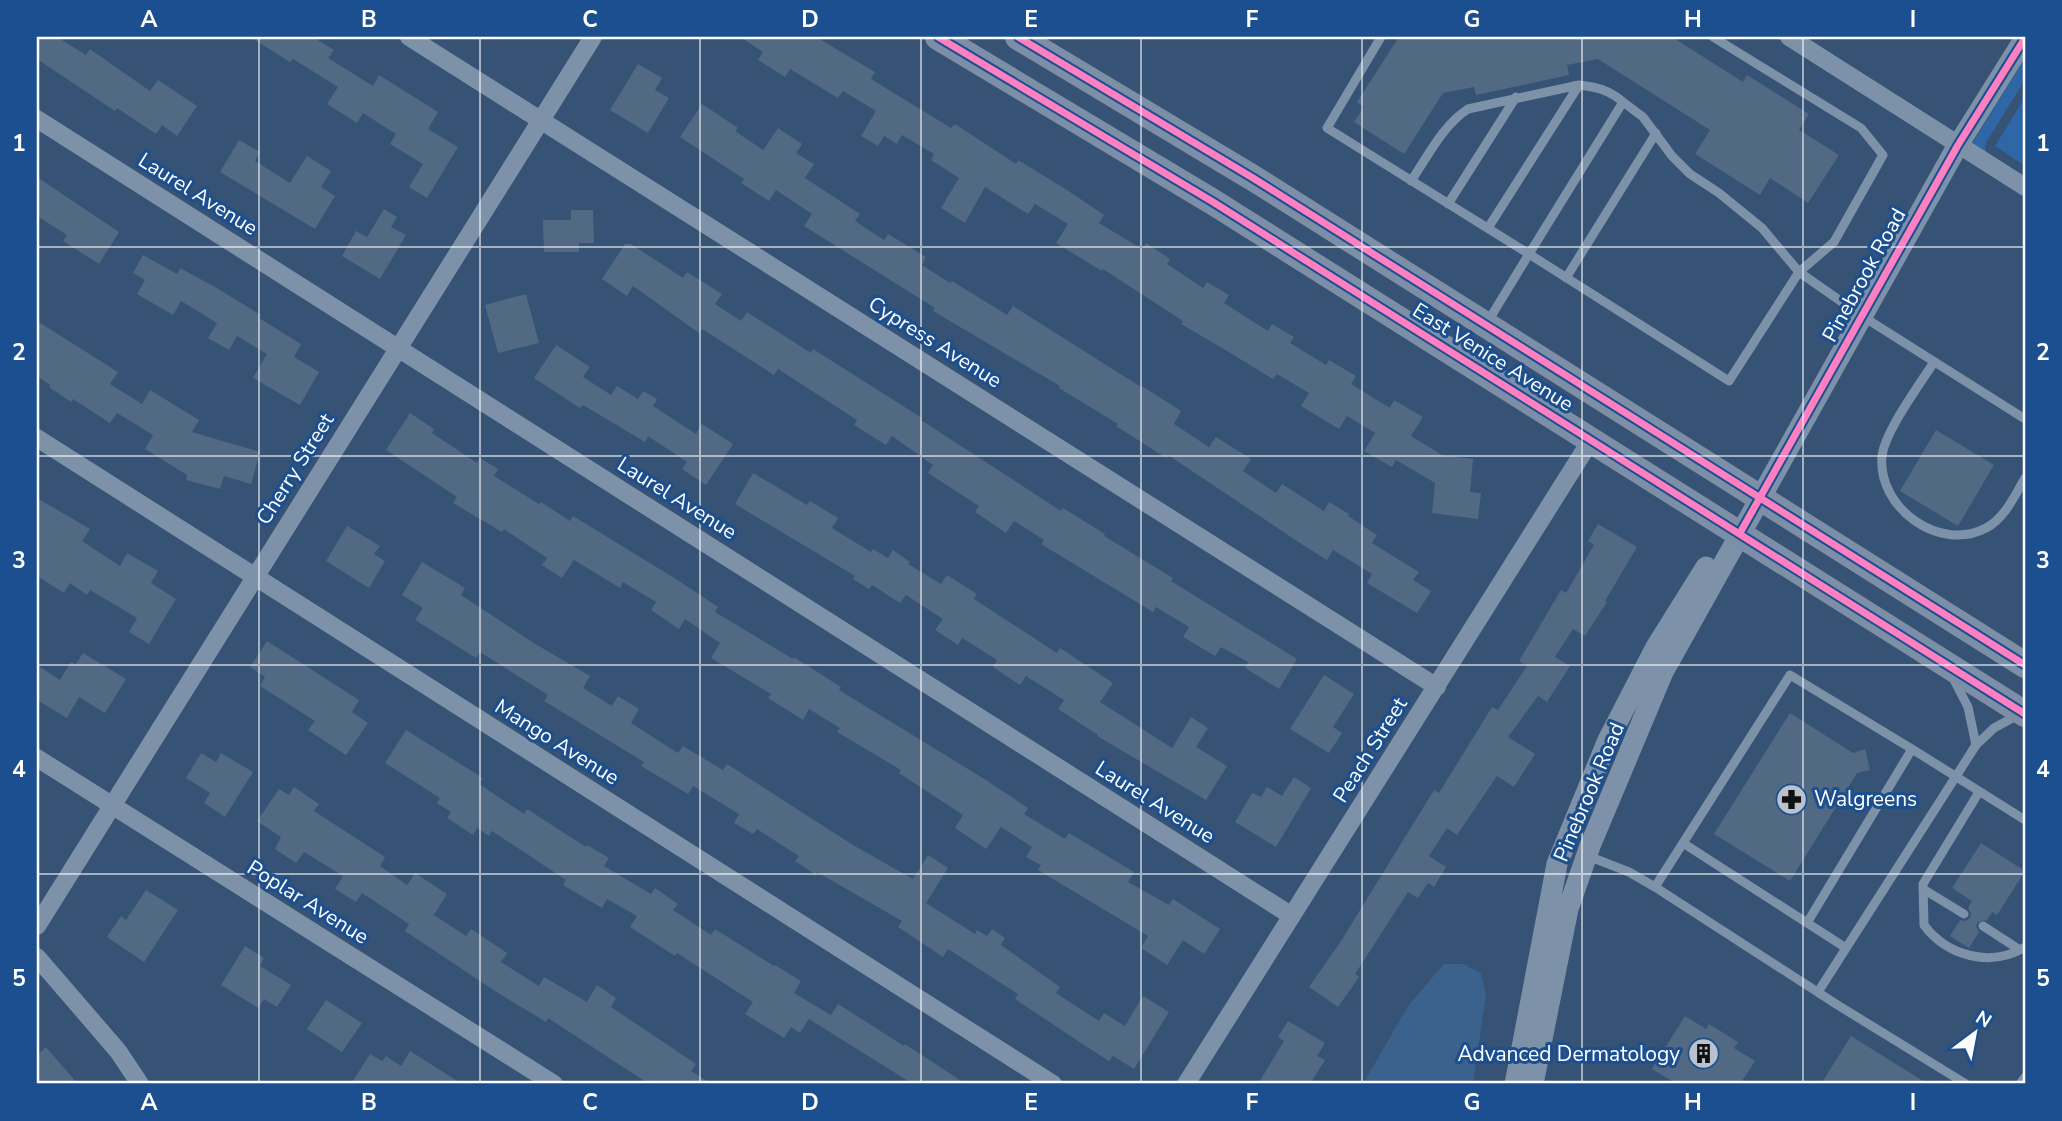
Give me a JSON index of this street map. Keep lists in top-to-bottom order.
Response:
{
  "streets": {
    "main road": ["East Venice Avenue"],
    "street": [
      "Laurel Avenue",
      "Pinebrook Road",
      "Cypress Avenue",
      "Cherry Street",
      "Mango Avenue",
      "Peach Street",
      "Poplar Avenue"
    ]
  },
  "crossings": [
    ["Laurel Avenue", "Cherry Street"],
    ["Laurel Avenue", "Peach Street"],
    ["Pinebrook Road", "East Venice Avenue"],
    ["Cypress Avenue", "Cherry Street"],
    ["Cypress Avenue", "Peach Street"],
    ["East Venice Avenue", "Peach Street"],
    ["Cherry Street", "Mango Avenue"],
    ["Cherry Street", "Poplar Avenue"]
  ],
  "places": {
    "pharmacy": ["Walgreens"],
    "building": ["Advanced Dermatology"]
  },
  "north": "top right",
  "grid": {
    "columns": [
      "A",
      "B",
      "C",
      "D",
      "E",
      "F",
      "G",
      "H",
      "I"
    ],
    "rows": [
      "1",
      "2",
      "3",
      "4",
      "5"
    ]
  }
}
